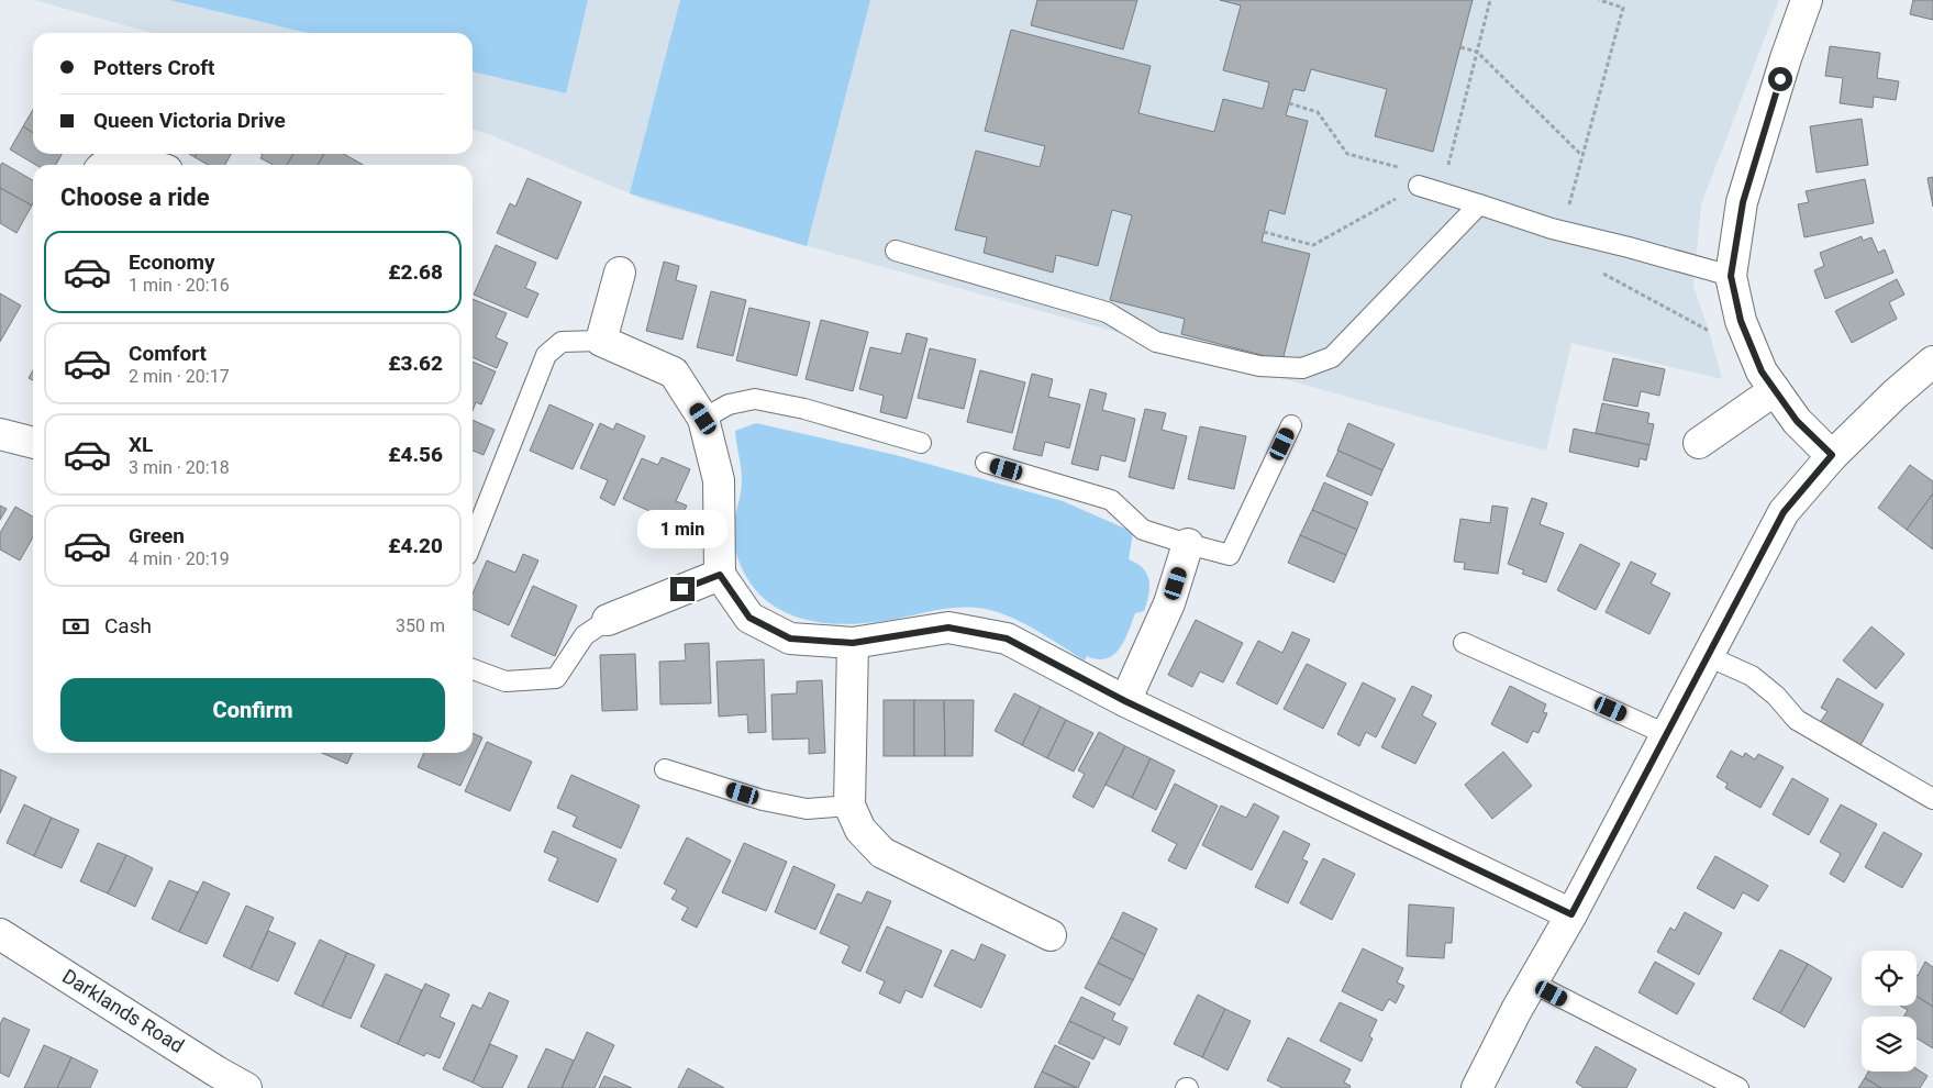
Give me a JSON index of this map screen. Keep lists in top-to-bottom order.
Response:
{
  "streets": {
    "street": ["Darklands Road"]
  },
  "page": {
    "banner": ["Potters Croft", "Queen Victoria Drive"],
    "heading": "Choose a ride",
    "list": [
      {
        "name": "Economy",
        "note": "1 min · 20:16",
        "value": "£2.68"
      },
      {
        "name": "Comfort",
        "note": "2 min · 20:17",
        "value": "£3.62"
      },
      {
        "name": "XL",
        "note": "3 min · 20:18",
        "value": "£4.56"
      },
      {
        "name": "Green",
        "note": "4 min · 20:19",
        "value": "£4.20"
      }
    ],
    "bubble": "1 min",
    "pay": ["Cash", "350 m"],
    "buttons": "Confirm"
  }
}
